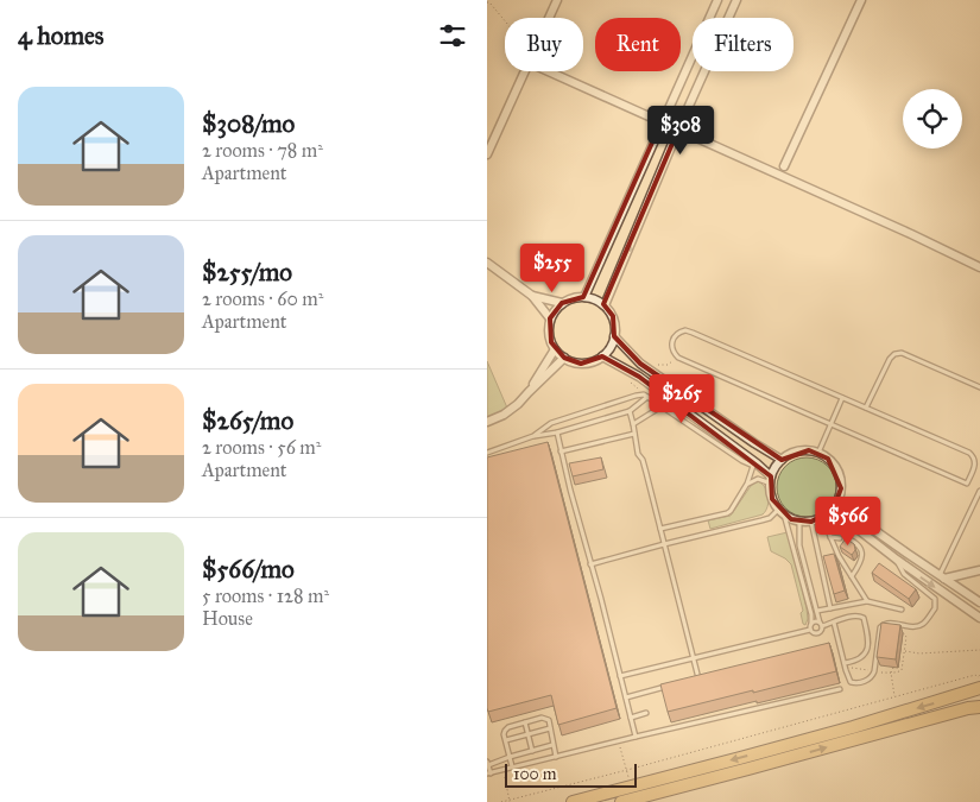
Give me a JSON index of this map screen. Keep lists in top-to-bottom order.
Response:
{
  "scale_bar": "100 m",
  "page": {
    "heading": "4 homes",
    "chip": ["Buy", "Rent", "Filters"],
    "list": [
      {
        "name": "$308/mo",
        "note": "2 rooms · 78 m² · Apartment"
      },
      {
        "name": "$255/mo",
        "note": "2 rooms · 60 m² · Apartment"
      },
      {
        "name": "$265/mo",
        "note": "2 rooms · 56 m² · Apartment"
      },
      {
        "name": "$566/mo",
        "note": "5 rooms · 128 m² · House"
      }
    ],
    "price": [
      "$308",
      "$255",
      "$265",
      "$566"
    ],
    "scale": "100 m"
  }
}
